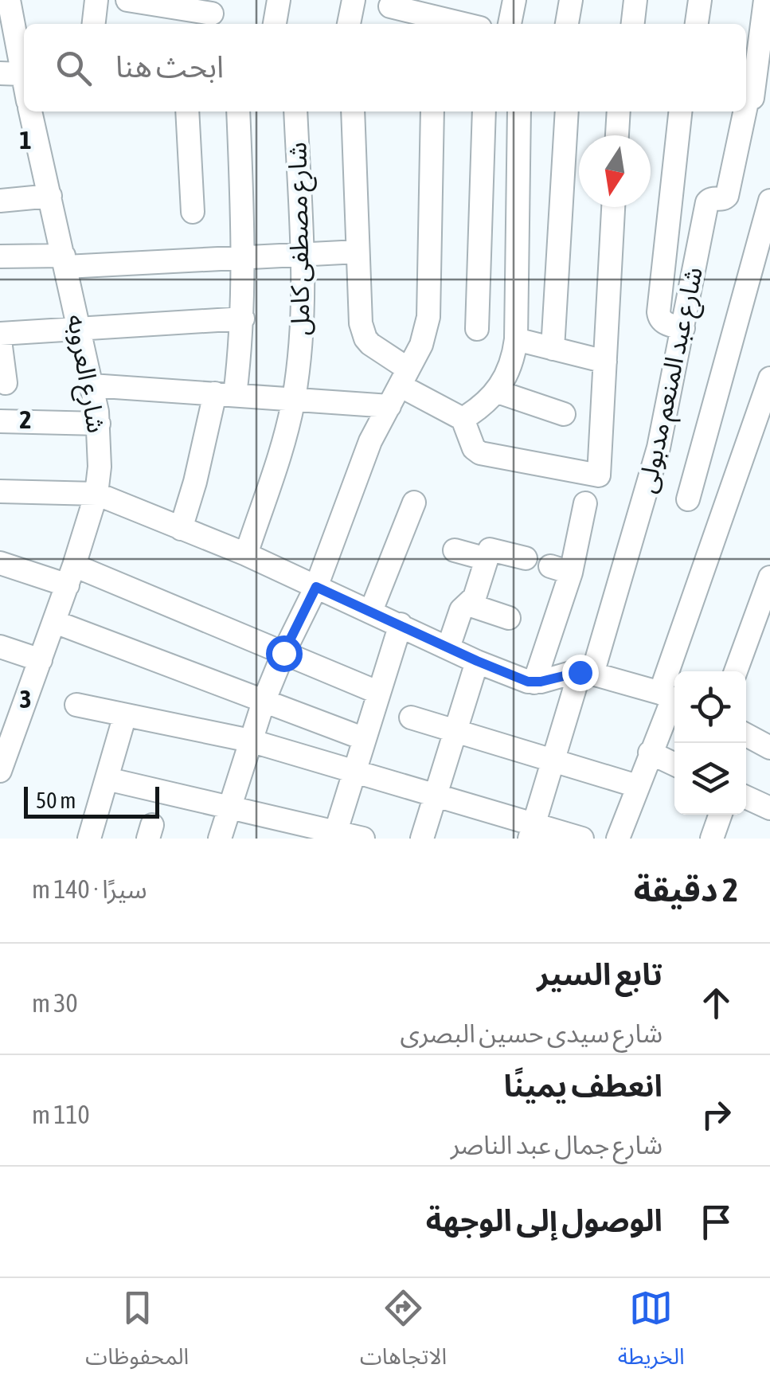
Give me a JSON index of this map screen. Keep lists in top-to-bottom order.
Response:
{
  "streets": {
    "street": ["شارع مصطفى كامل", "شارع العروبه", "شارع عبد المنعم مدبولى"]
  },
  "scale_bar": "50 m",
  "north": "bottom",
  "page": {
    "search": "ابحث هنا",
    "scale": "50 m",
    "heading": ["2 دقيقة", "سيرًا · 140 m"],
    "list": [
      ["تابع السير", "شارع سيدى حسين البصرى", "30 m"],
      ["انعطف يمينًا", "شارع جمال عبد الناصر", "110 m"],
      "الوصول إلى الوجهة"
    ],
    "nav": ["الخريطة", "الاتجاهات", "المحفوظات"]
  },
  "grid": {
    "rows": ["1", "2", "3"]
  }
}
